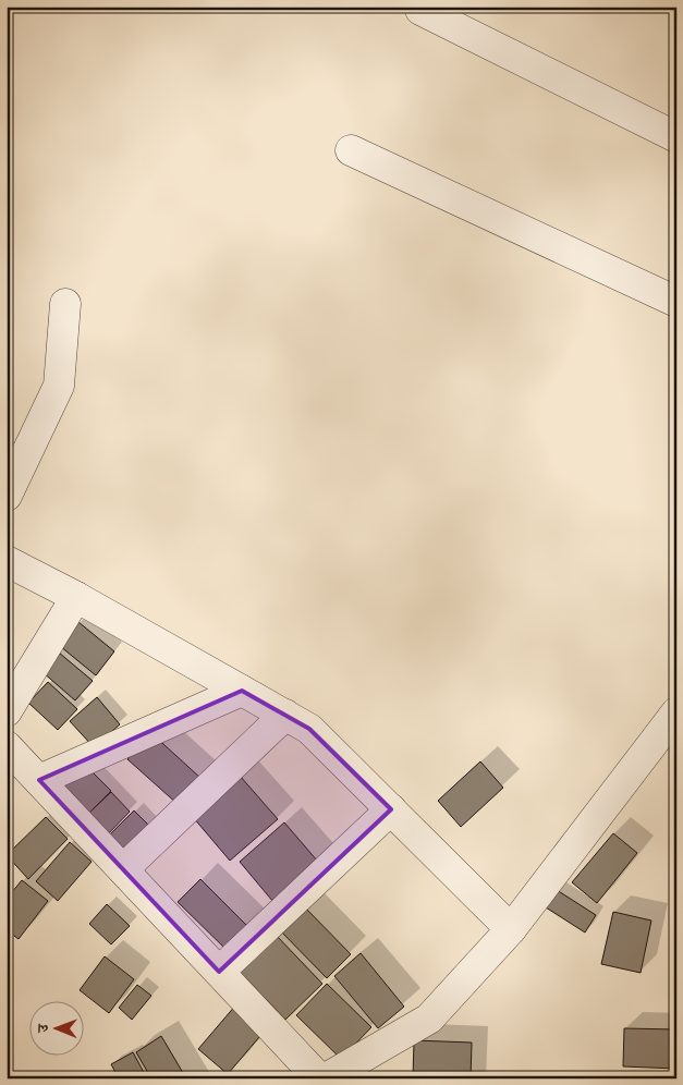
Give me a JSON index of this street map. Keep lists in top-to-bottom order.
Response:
{
  "north": "left"
}
